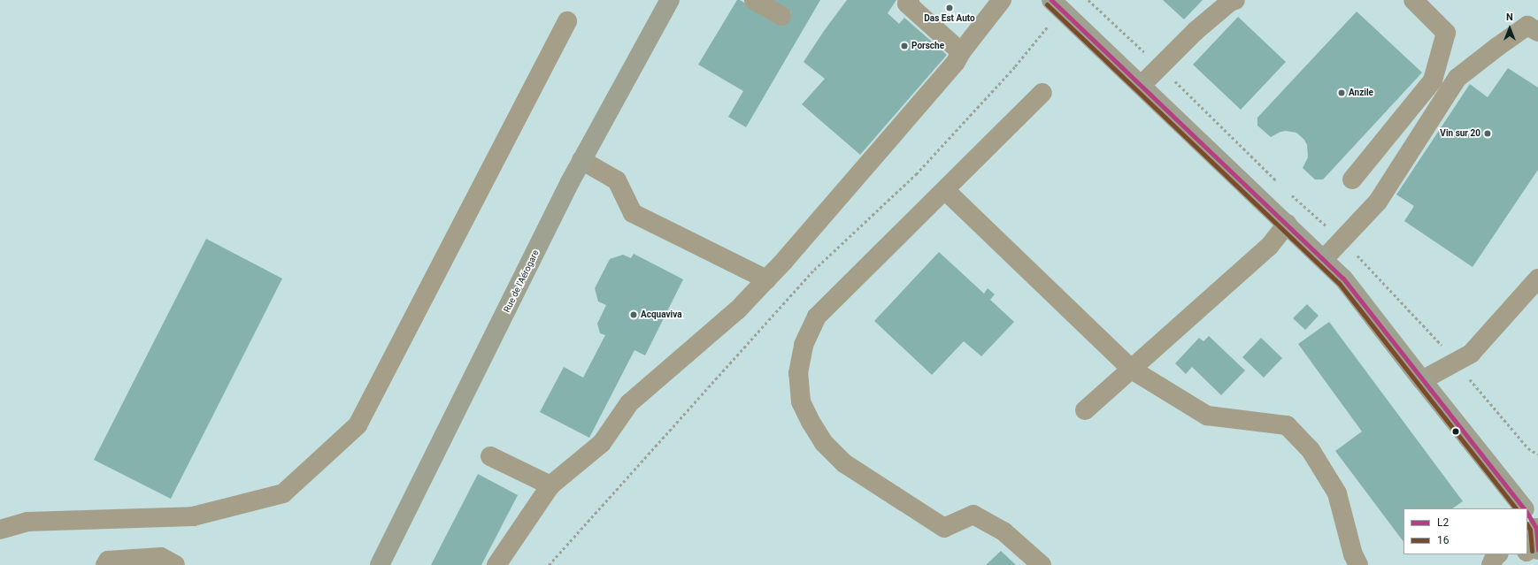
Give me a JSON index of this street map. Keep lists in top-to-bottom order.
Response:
{
  "streets": {
    "main road": ["Rue de l'Aérogare"]
  },
  "places": [
    "Das Est Auto",
    "Porsche",
    "Anzile",
    "Vin sur 20",
    "Acquaviva"
  ],
  "lines": ["transit line L2", "transit line 16"],
  "legend": ["L2", "16"],
  "north": "top"
}
